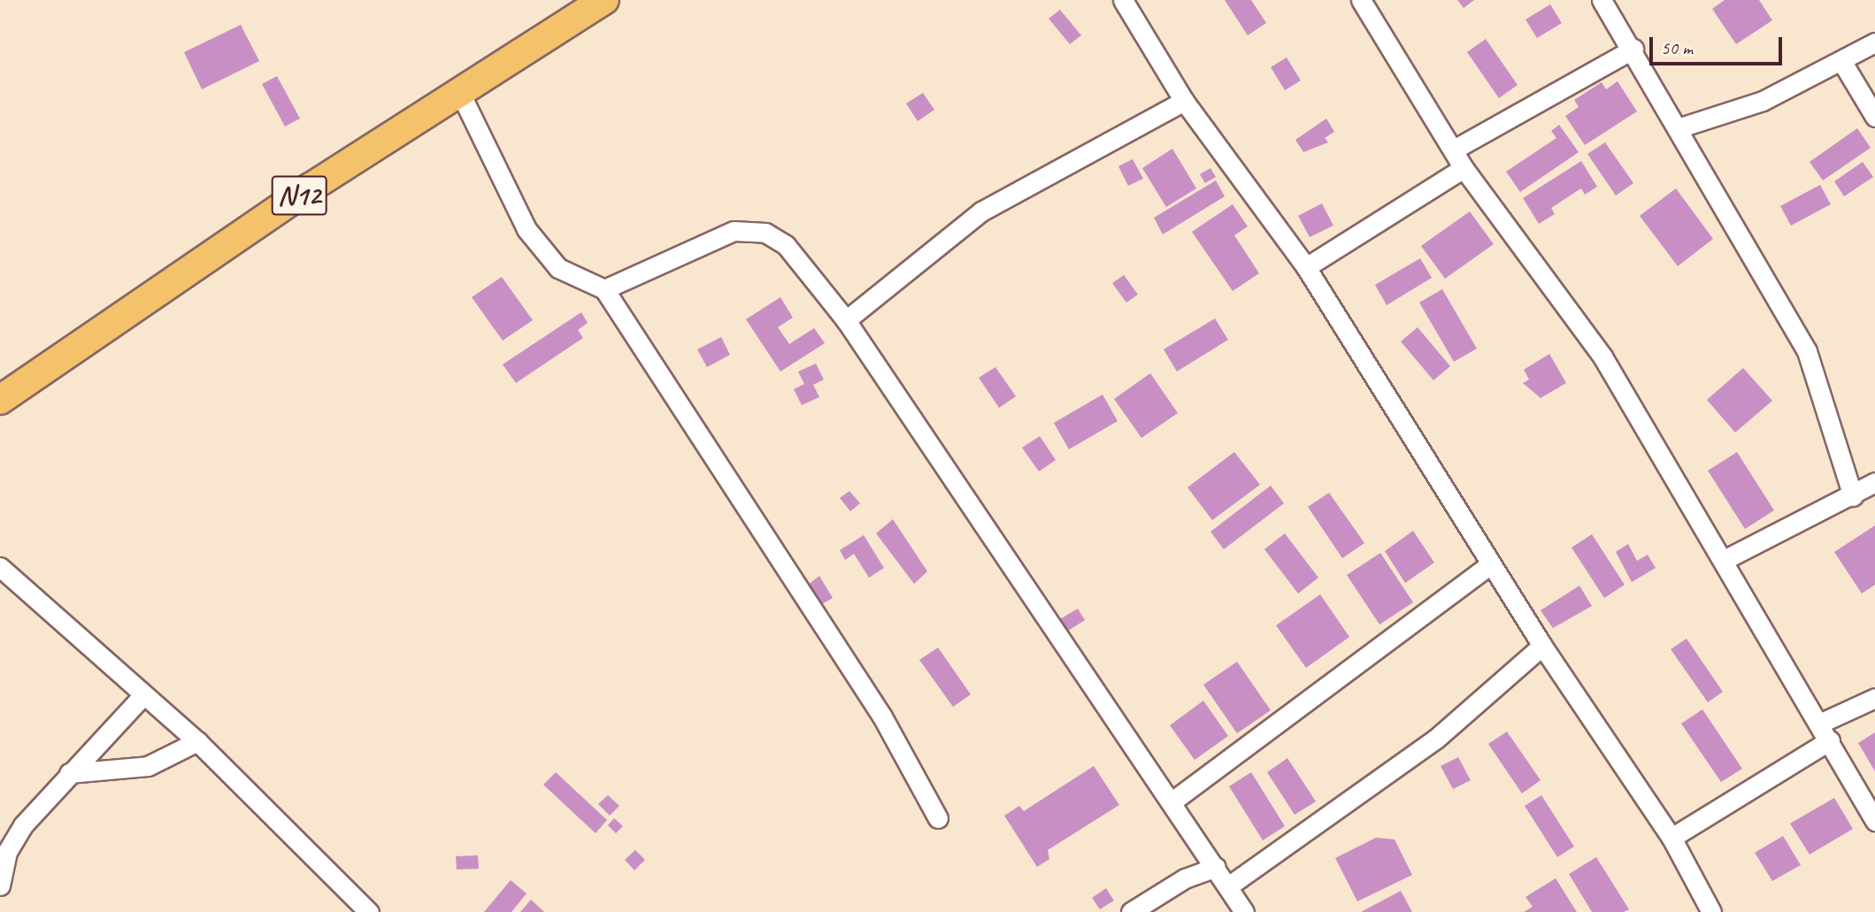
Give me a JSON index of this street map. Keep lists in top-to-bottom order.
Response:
{
  "streets": {
    "highway": ["N12"]
  },
  "scale_bar": "50 m"
}
